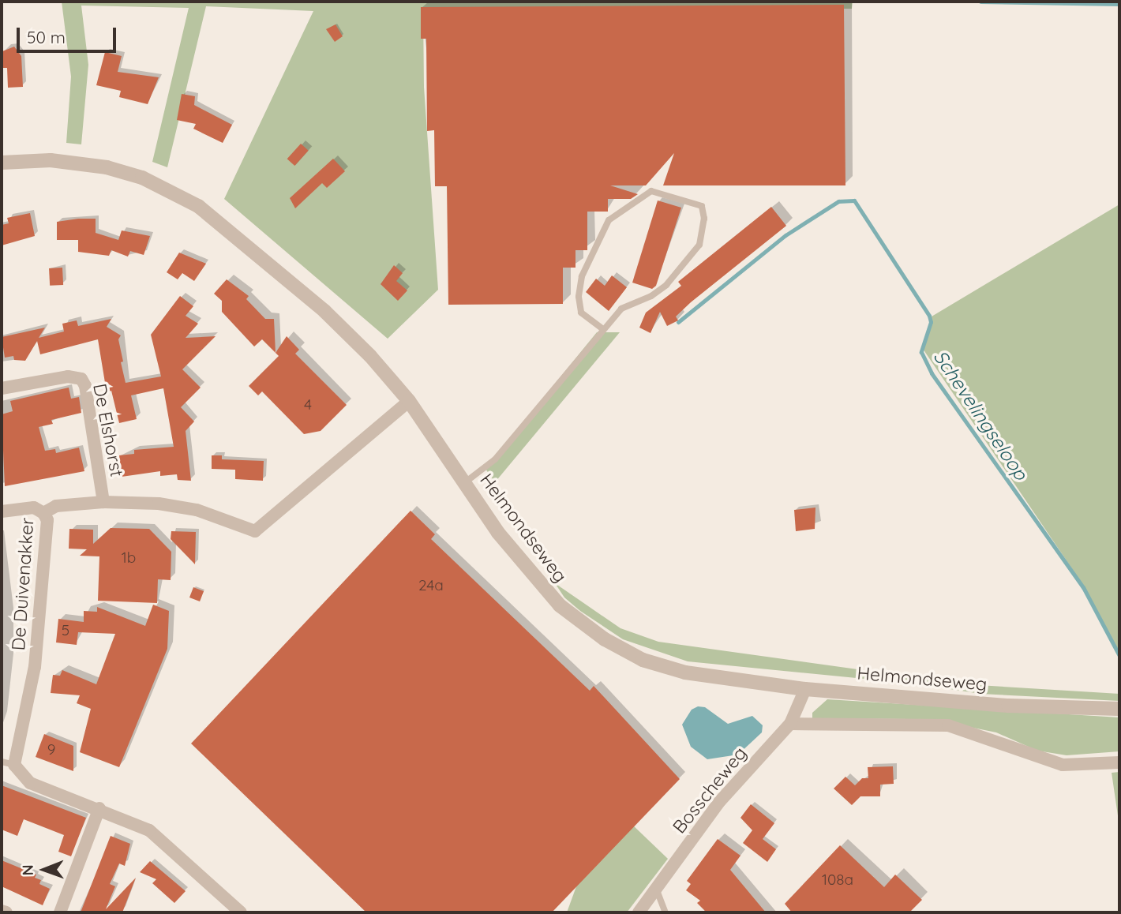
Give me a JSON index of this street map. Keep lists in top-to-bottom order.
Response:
{
  "streets": {
    "street": [
      "De Elshorst",
      "Helmondseweg",
      "De Duivenakker",
      "Bosscheweg"
    ]
  },
  "crossings": [
    ["De Elshorst", "De Duivenakker"],
    ["Helmondseweg", "De Duivenakker"],
    ["Helmondseweg", "Bosscheweg"]
  ],
  "water": ["Schevelingseloop"],
  "house_numbers": [
    "4",
    "1b",
    "24a",
    "5",
    "9",
    "108a"
  ],
  "scale_bar": "50 m",
  "north": "left"
}
